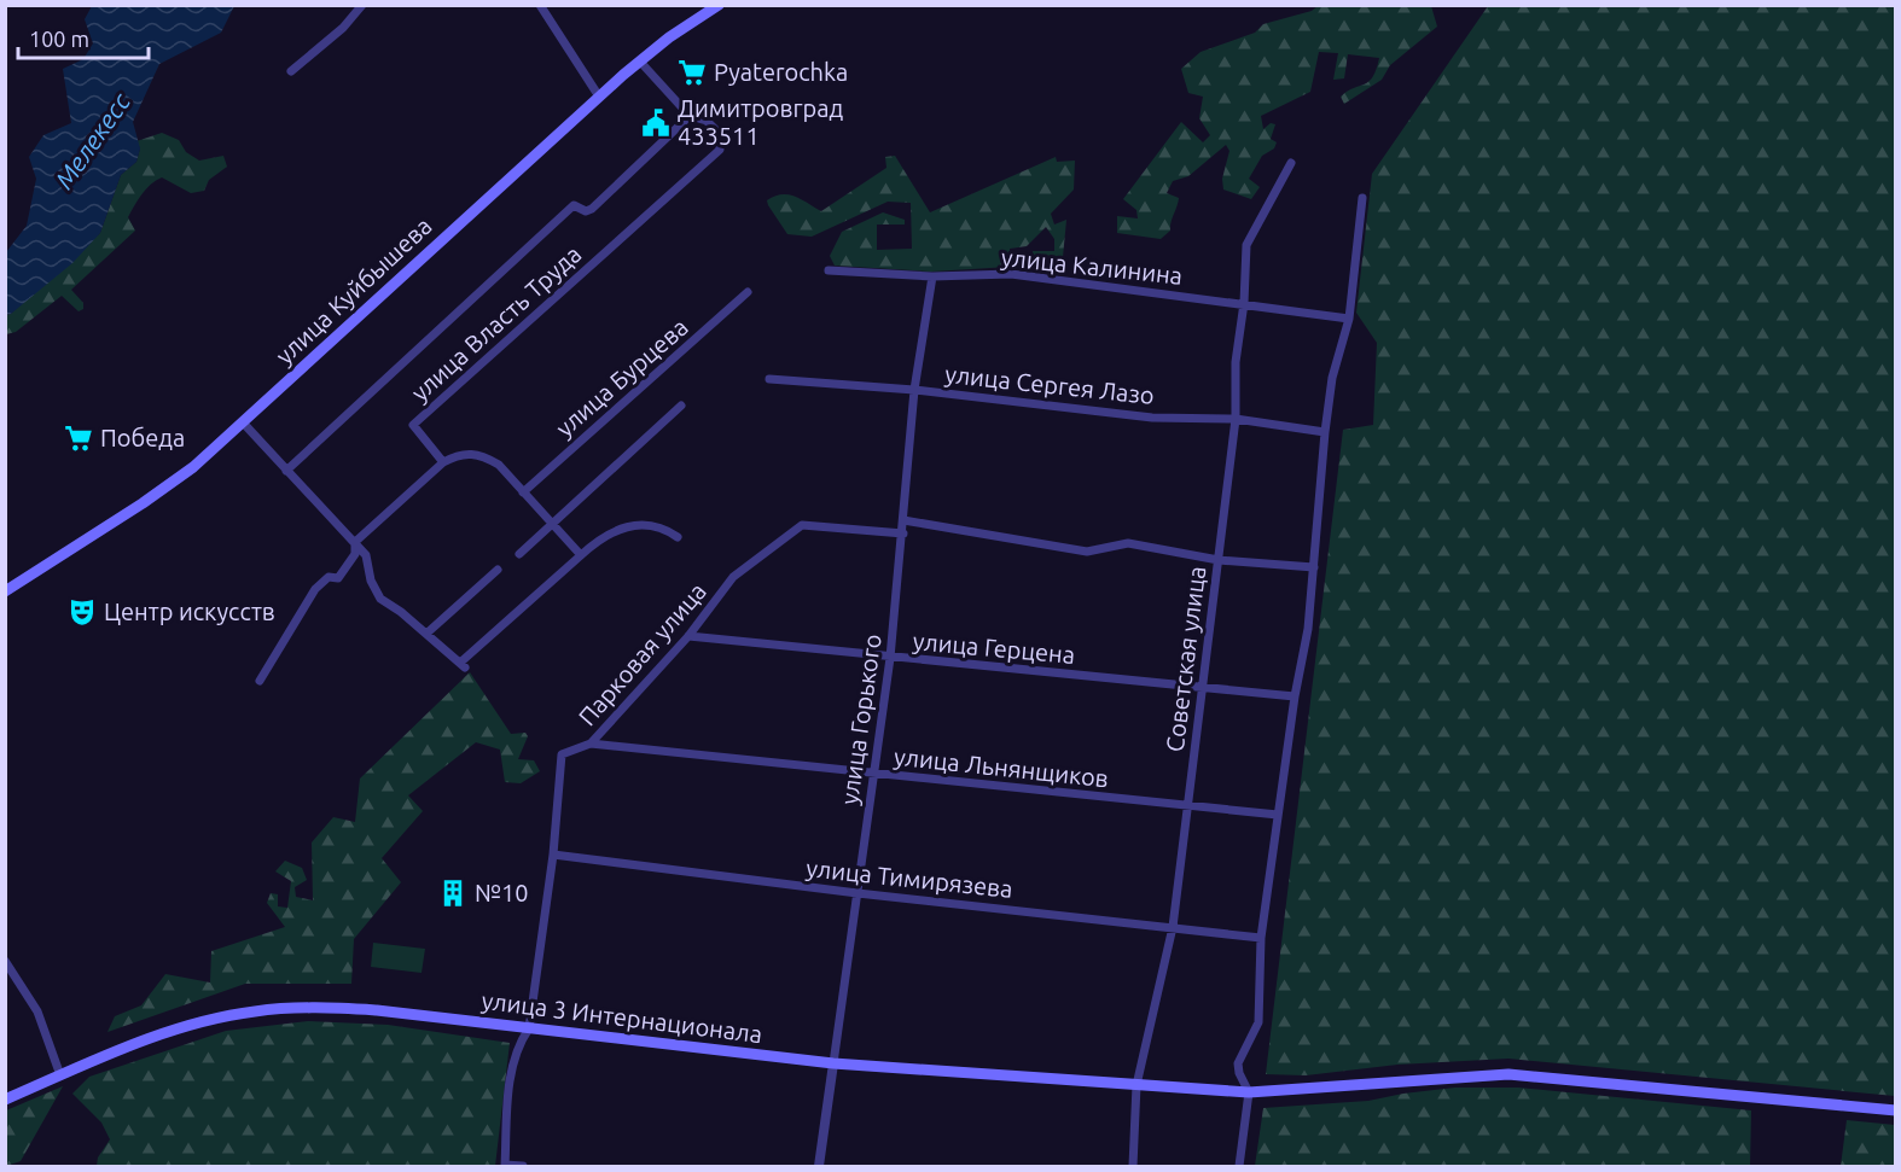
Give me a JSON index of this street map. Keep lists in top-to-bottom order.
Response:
{
  "streets": {
    "main road": ["улица Куйбышева", "улица 3 Интернационала"],
    "street": [
      "улица Калинина",
      "улица Власть Труда",
      "улица Бурцева",
      "улица Сергея Лазо",
      "улица Герцена",
      "Парковая улица",
      "Советская улица",
      "улица Горького",
      "улица Льнянщиков",
      "улица Тимирязева"
    ]
  },
  "crossings": [
    ["улица Калинина", "Советская улица"],
    ["улица Калинина", "улица Горького"],
    ["улица Сергея Лазо", "Советская улица"],
    ["улица Сергея Лазо", "улица Горького"],
    ["улица Герцена", "Парковая улица"],
    ["улица Герцена", "Советская улица"],
    ["улица Герцена", "улица Горького"],
    ["Парковая улица", "улица Горького"],
    ["Парковая улица", "улица Льнянщиков"],
    ["Парковая улица", "улица Тимирязева"],
    ["Парковая улица", "улица 3 Интернационала"],
    ["Советская улица", "улица Льнянщиков"],
    ["Советская улица", "улица Тимирязева"],
    ["Советская улица", "улица 3 Интернационала"],
    ["улица Горького", "улица Льнянщиков"],
    ["улица Горького", "улица Тимирязева"],
    ["улица Горького", "улица 3 Интернационала"]
  ],
  "water": ["Мелекесс"],
  "places": {
    "supermarket": ["Pyaterochka", "Победа"],
    "public building": ["Димитровград 433511"],
    "theatre": ["Центр искусств"],
    "building": ["№10"]
  },
  "scale_bar": "100 m"
}
